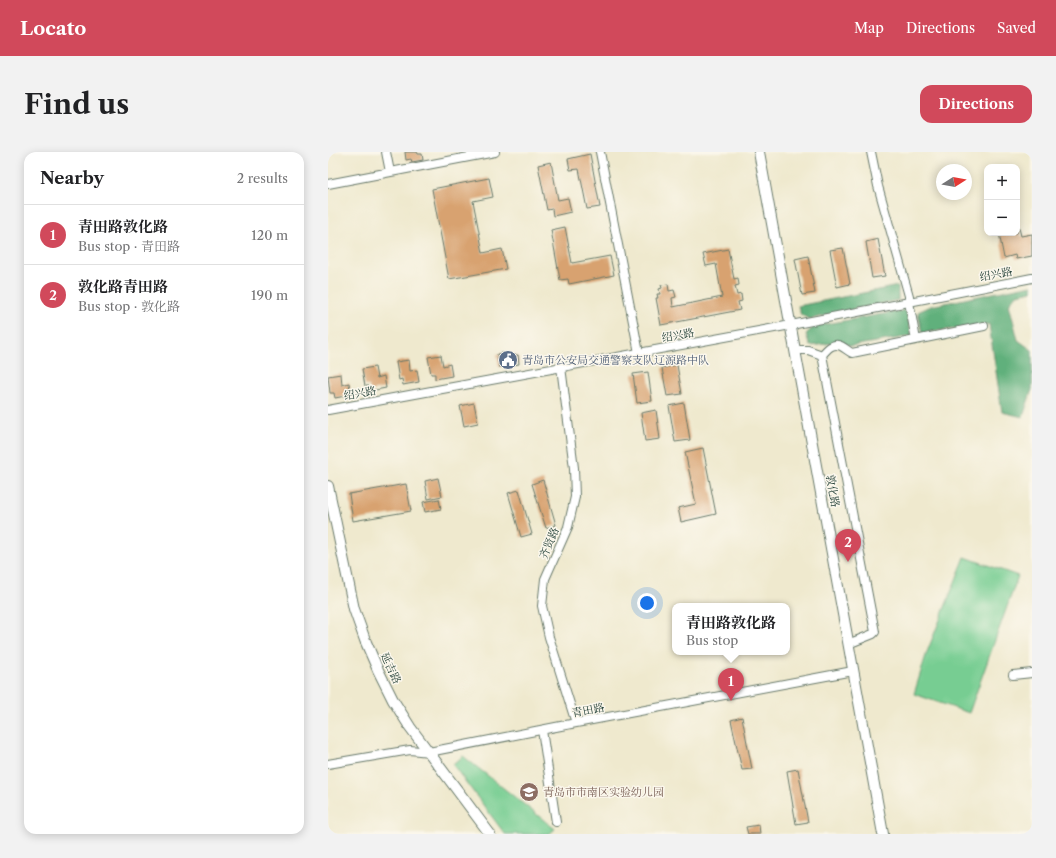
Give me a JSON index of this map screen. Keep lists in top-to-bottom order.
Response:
{
  "streets": {
    "main road": ["敦化路", "延吉路"],
    "street": ["绍兴路", "齐贤路", "青田路"]
  },
  "crossings": [
    ["绍兴路", "敦化路"],
    ["绍兴路", "齐贤路"],
    ["敦化路", "青田路"],
    ["齐贤路", "青田路"],
    ["延吉路", "青田路"]
  ],
  "places": {
    "public building": ["青岛市公安局交通警察支队辽源路中队"],
    "school or university": ["青岛市市南区实验幼儿园"]
  },
  "north": "right",
  "page": {
    "header": "Locato",
    "nav": ["Map", "Directions", "Saved"],
    "buttons": "Directions",
    "title": "Find us",
    "heading": ["Nearby", "2 results"],
    "map_buttons": ["+", "−"],
    "list": [
      {
        "mark": "1",
        "name": "青田路敦化路",
        "note": "Bus stop · 青田路",
        "value": "120 m"
      },
      {
        "mark": "2",
        "name": "敦化路青田路",
        "note": "Bus stop · 敦化路",
        "value": "190 m"
      }
    ],
    "pins": ["2", "1"],
    "popup": ["青田路敦化路", "Bus stop"]
  }
}
